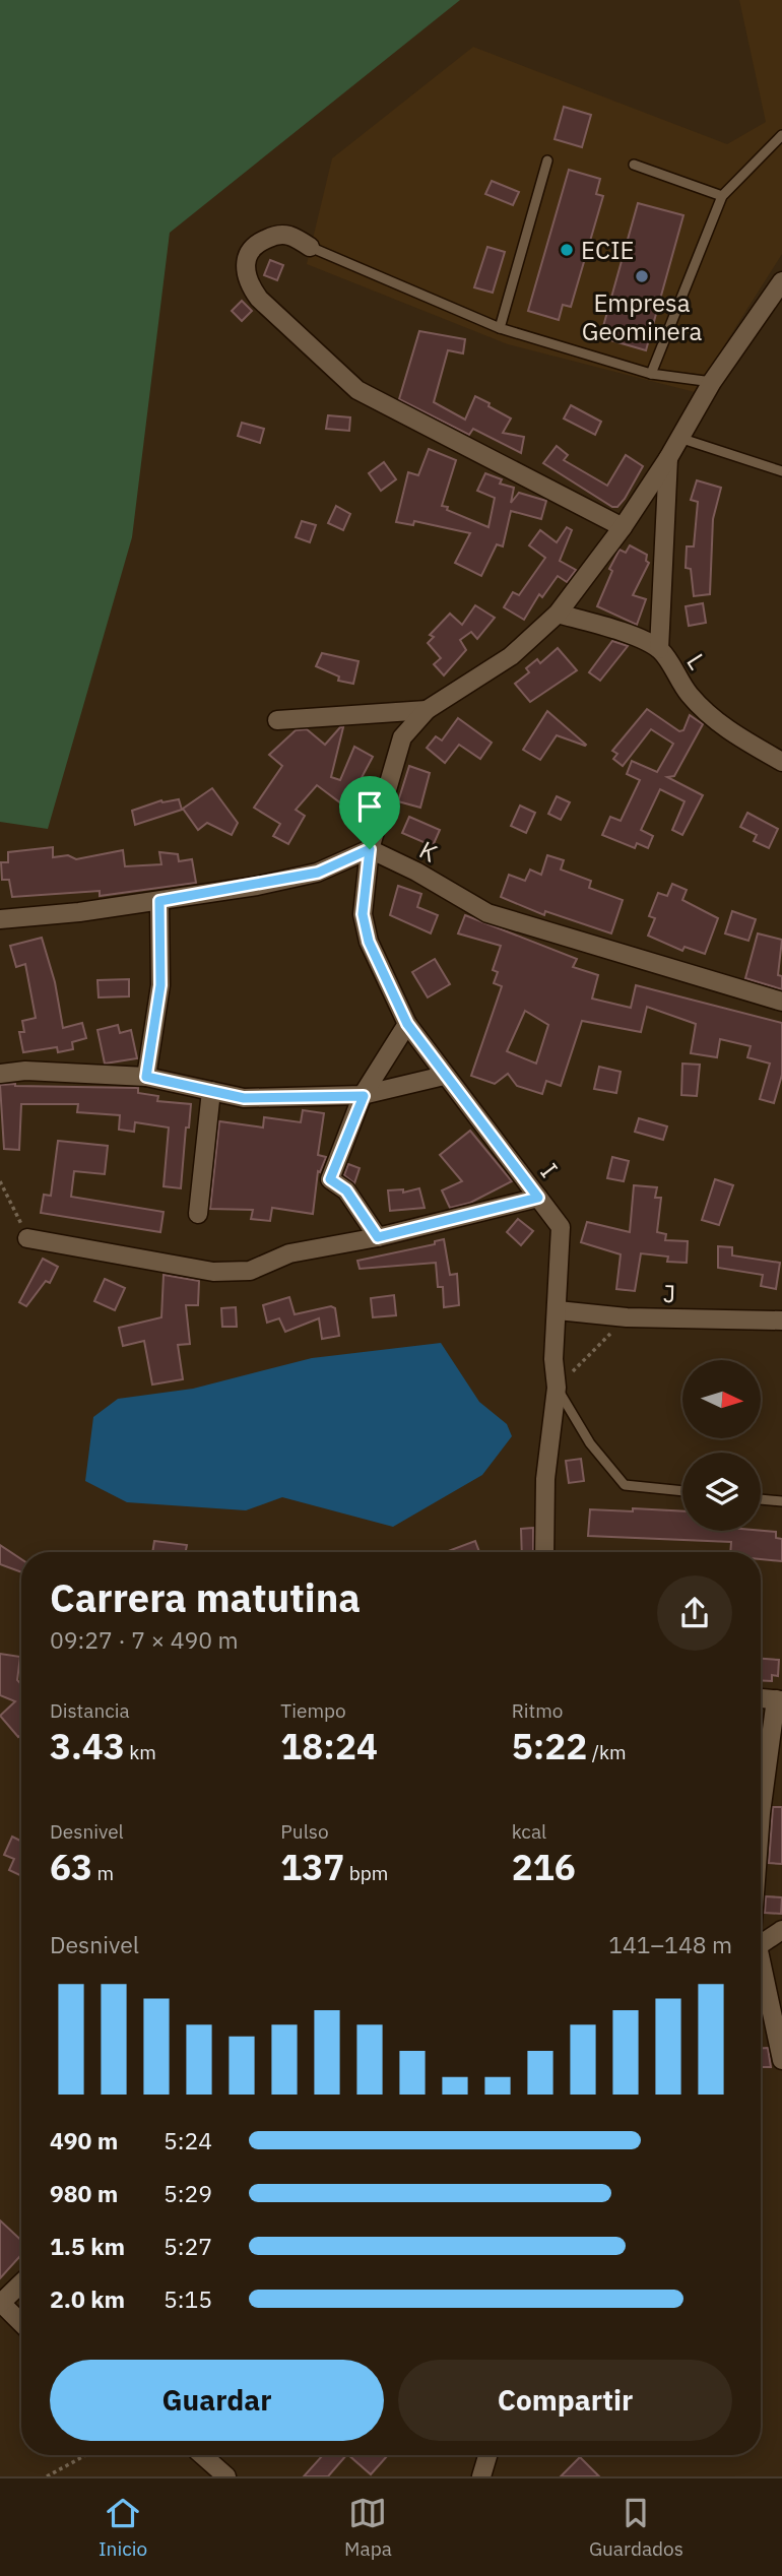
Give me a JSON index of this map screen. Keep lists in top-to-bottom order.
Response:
{
  "streets": {
    "street": [
      "L",
      "K",
      "I",
      "J"
    ]
  },
  "crossings": [
    ["K", "I"],
    ["I", "J"]
  ],
  "places": ["ECIE", "Empresa Geominera"],
  "north": "right",
  "page": {
    "heading": ["Carrera matutina", "09:27 · 7 × 490 m"],
    "stats": [
      ["Distancia", "3.43 km"],
      ["Tiempo", "18:24"],
      ["Ritmo", "5:22 /km"],
      ["Desnivel", "63 m"],
      ["Pulso", "137 bpm"],
      ["kcal", "216"]
    ],
    "chart": ["Desnivel", "141–148 m"],
    "list": [
      {
        "name": "490 m",
        "note": "5:24"
      },
      {
        "name": "980 m",
        "note": "5:29"
      },
      {
        "name": "1.5 km",
        "note": "5:27"
      },
      {
        "name": "2.0 km",
        "note": "5:15"
      }
    ],
    "buttons": ["Guardar", "Compartir"],
    "tabs": ["Inicio", "Mapa", "Guardados"]
  }
}
